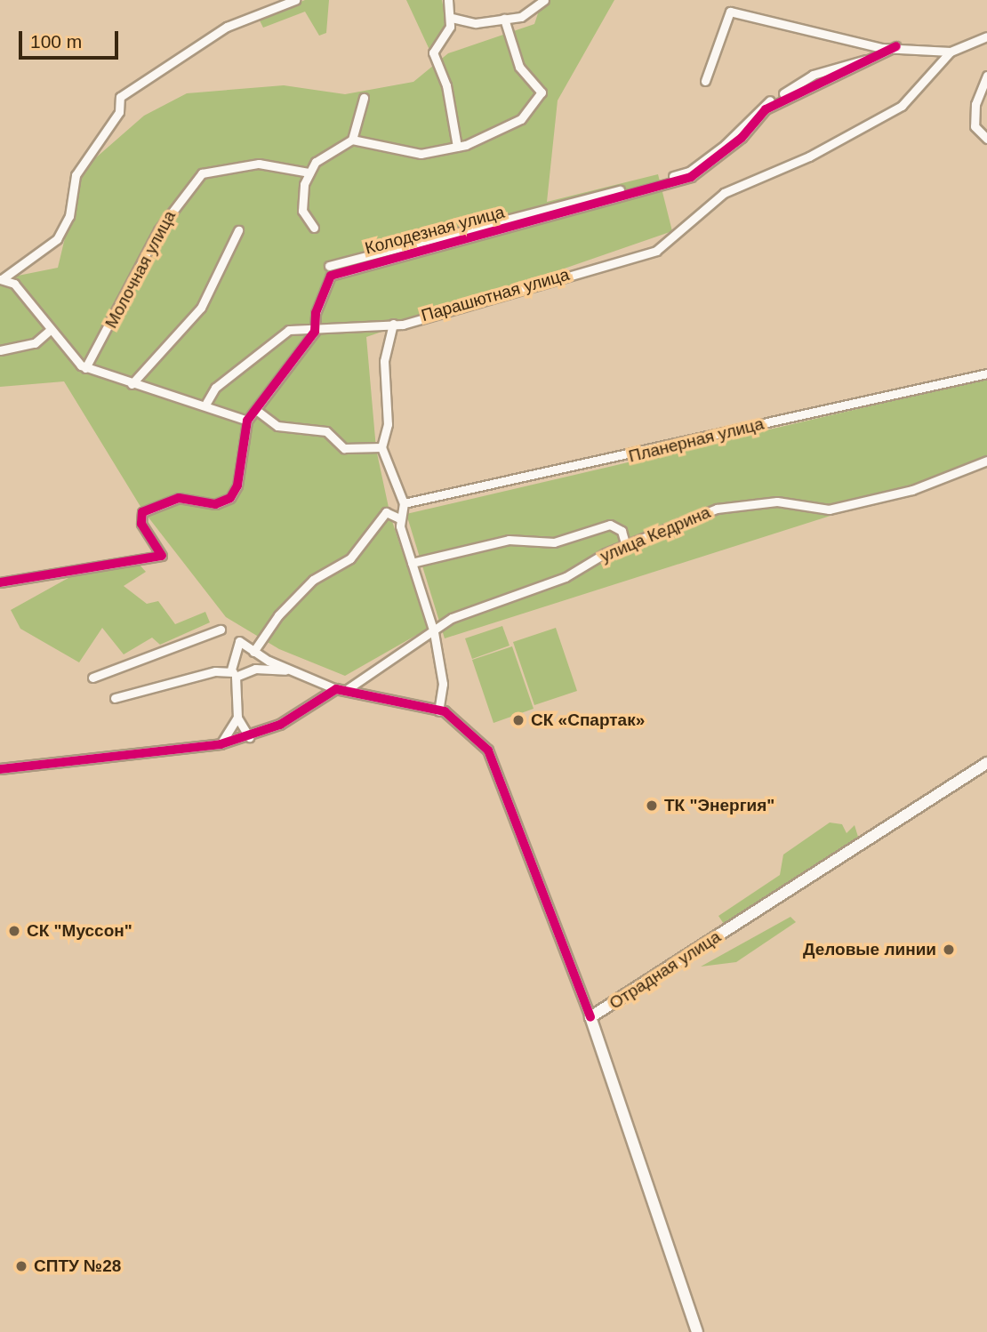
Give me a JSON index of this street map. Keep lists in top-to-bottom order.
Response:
{
  "streets": {
    "main road": ["Отрадная улица"],
    "street": [
      "Колодезная улица",
      "Молочная улица",
      "Парашютная улица",
      "Планерная улица",
      "улица Кедрина"
    ]
  },
  "crossings": [
    ["Колодезная улица", "Парашютная улица"]
  ],
  "places": [
    "СК «Спартак»",
    "ТК \"Энергия\"",
    "СК \"Муссон\"",
    "Деловые линии",
    "СПТУ №28"
  ],
  "scale_bar": "100 m"
}
